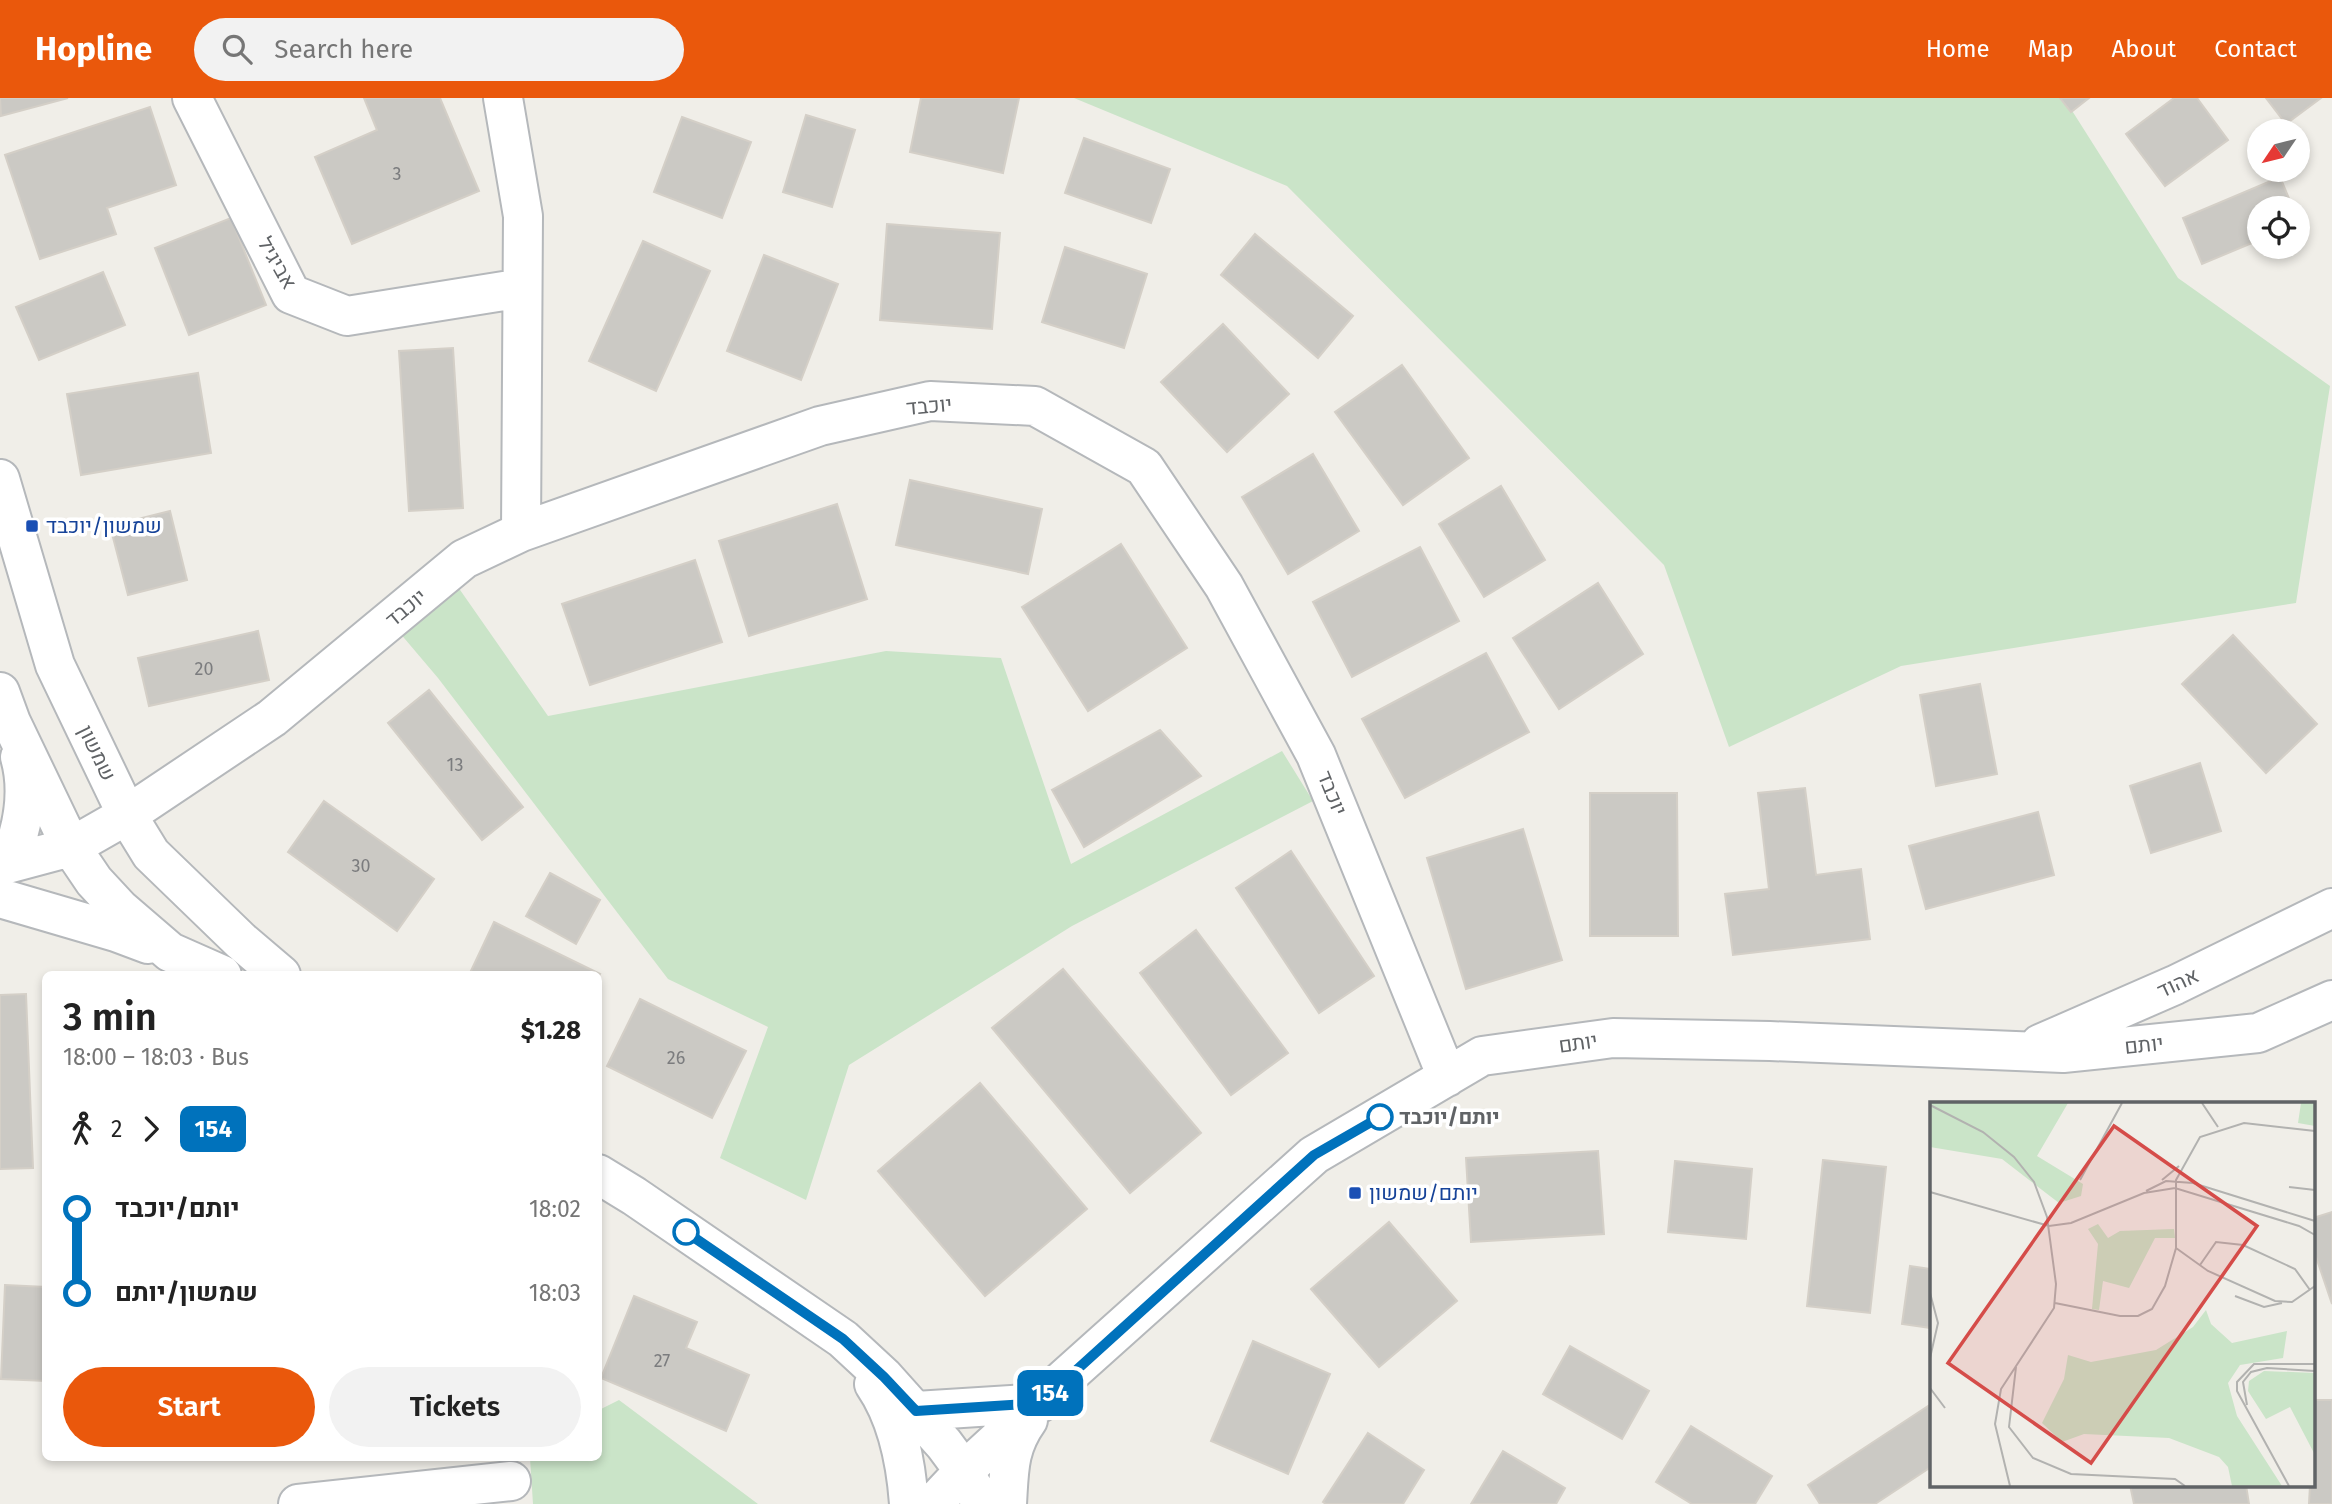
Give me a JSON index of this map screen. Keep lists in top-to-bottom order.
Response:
{
  "streets": {
    "street": [
      "אביגיל",
      "יוכבד",
      "שמשון",
      "אהוד",
      "יותם"
    ]
  },
  "crossings": [
    ["יוכבד", "שמשון"],
    ["יוכבד", "יותם"],
    ["אהוד", "יותם"]
  ],
  "places": {
    "transit": ["שמשון/יוכבד", "יותם/שמשון"],
    "other": ["יותם/יוכבד"]
  },
  "lines": ["bus line 154"],
  "house_numbers": [
    "3",
    "20",
    "13",
    "30",
    "26",
    "27"
  ],
  "north": "bottom left",
  "page": {
    "header": "Hopline",
    "search": "Search here",
    "nav": [
      "Home",
      "Map",
      "About",
      "Contact"
    ],
    "on_map": "154",
    "heading": ["3 min", "18:00 – 18:03 · Bus", "$1.28"],
    "legs": ["2", "154"],
    "list": [
      {
        "name": "יותם/יוכבד",
        "value": "18:02"
      },
      {
        "name": "שמשון/יותם",
        "value": "18:03"
      }
    ],
    "buttons": ["Start", "Tickets"]
  }
}
